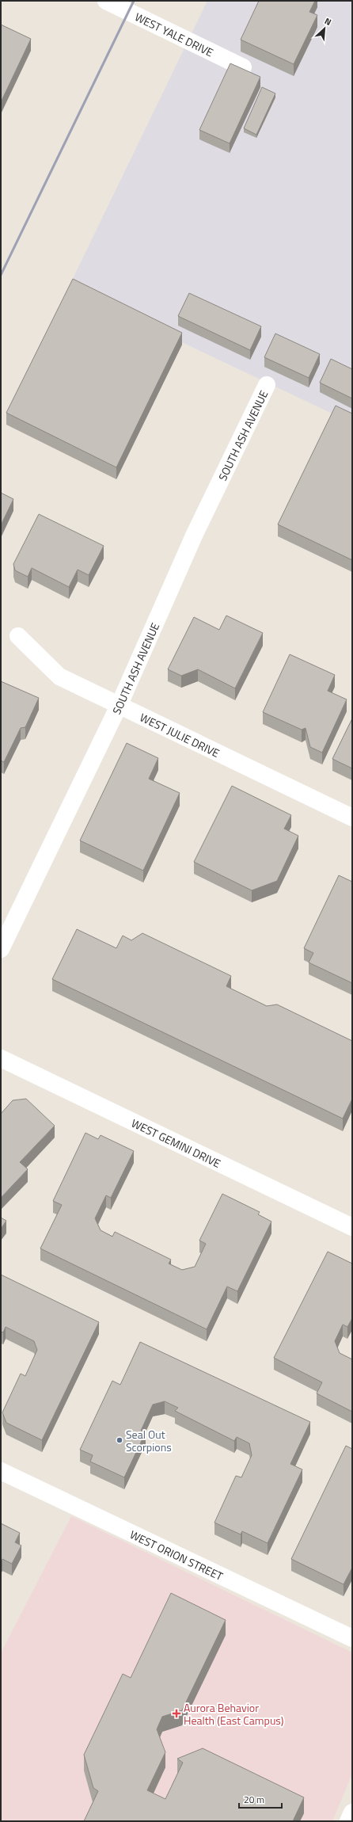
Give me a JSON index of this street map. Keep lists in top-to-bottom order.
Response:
{
  "streets": {
    "street": [
      "WEST YALE DRIVE",
      "SOUTH ASH AVENUE",
      "WEST JULIE DRIVE",
      "WEST GEMINI DRIVE",
      "WEST ORION STREET"
    ]
  },
  "crossings": [
    ["SOUTH ASH AVENUE", "WEST JULIE DRIVE"]
  ],
  "places": {
    "other": ["Seal Out Scorpions"],
    "health": ["Aurora Behavior Health (East Campus)"]
  },
  "scale_bar": "20 m",
  "north": "top right"
}
